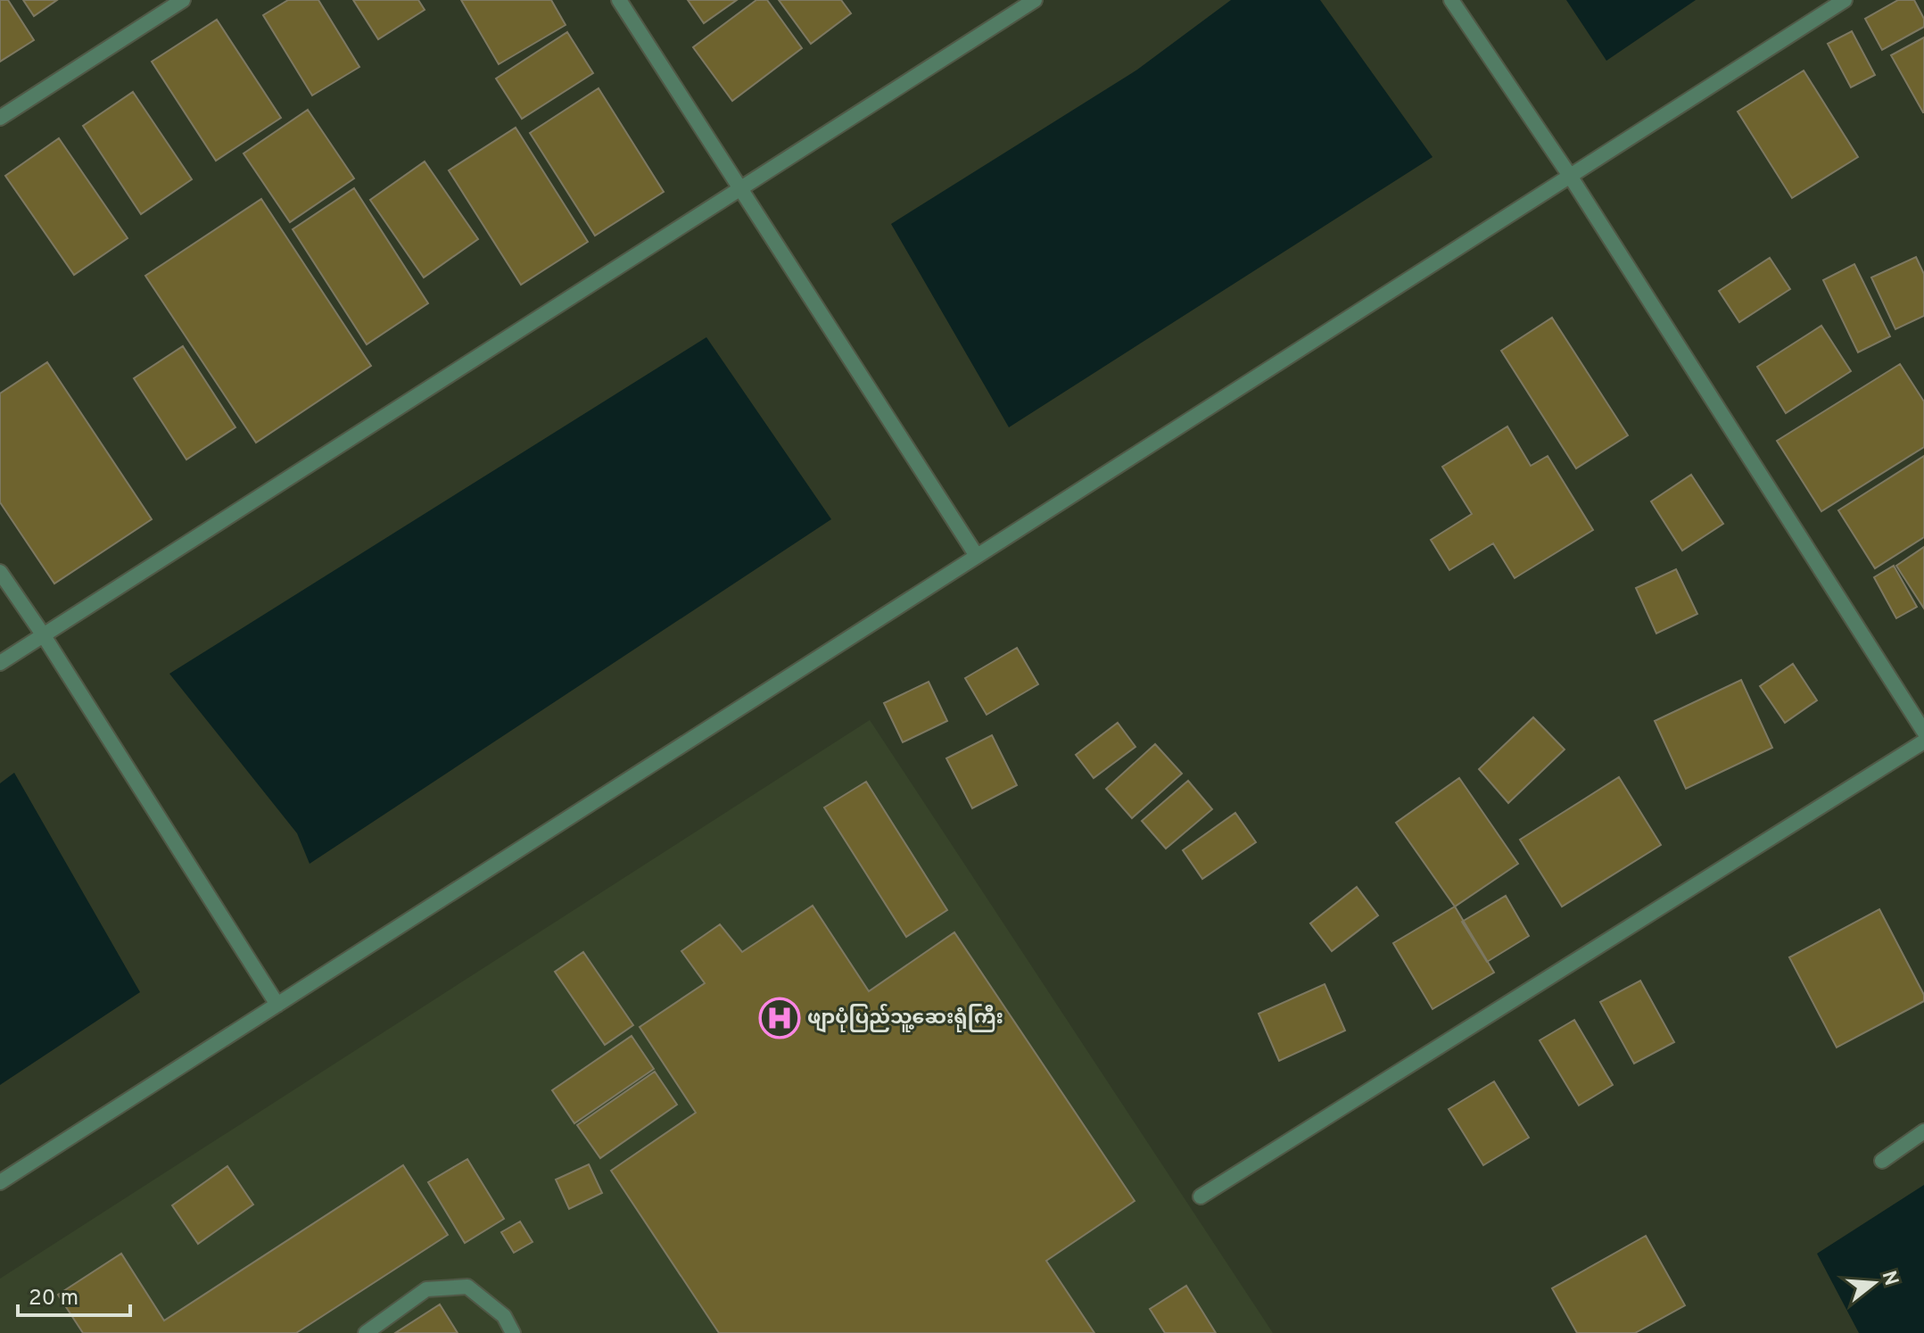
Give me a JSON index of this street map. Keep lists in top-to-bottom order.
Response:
{
  "places": {
    "hospital": ["ဖျာပုံပြည်သူ့ဆေးရုံကြီး"]
  },
  "scale_bar": "20 m",
  "north": "right"
}
